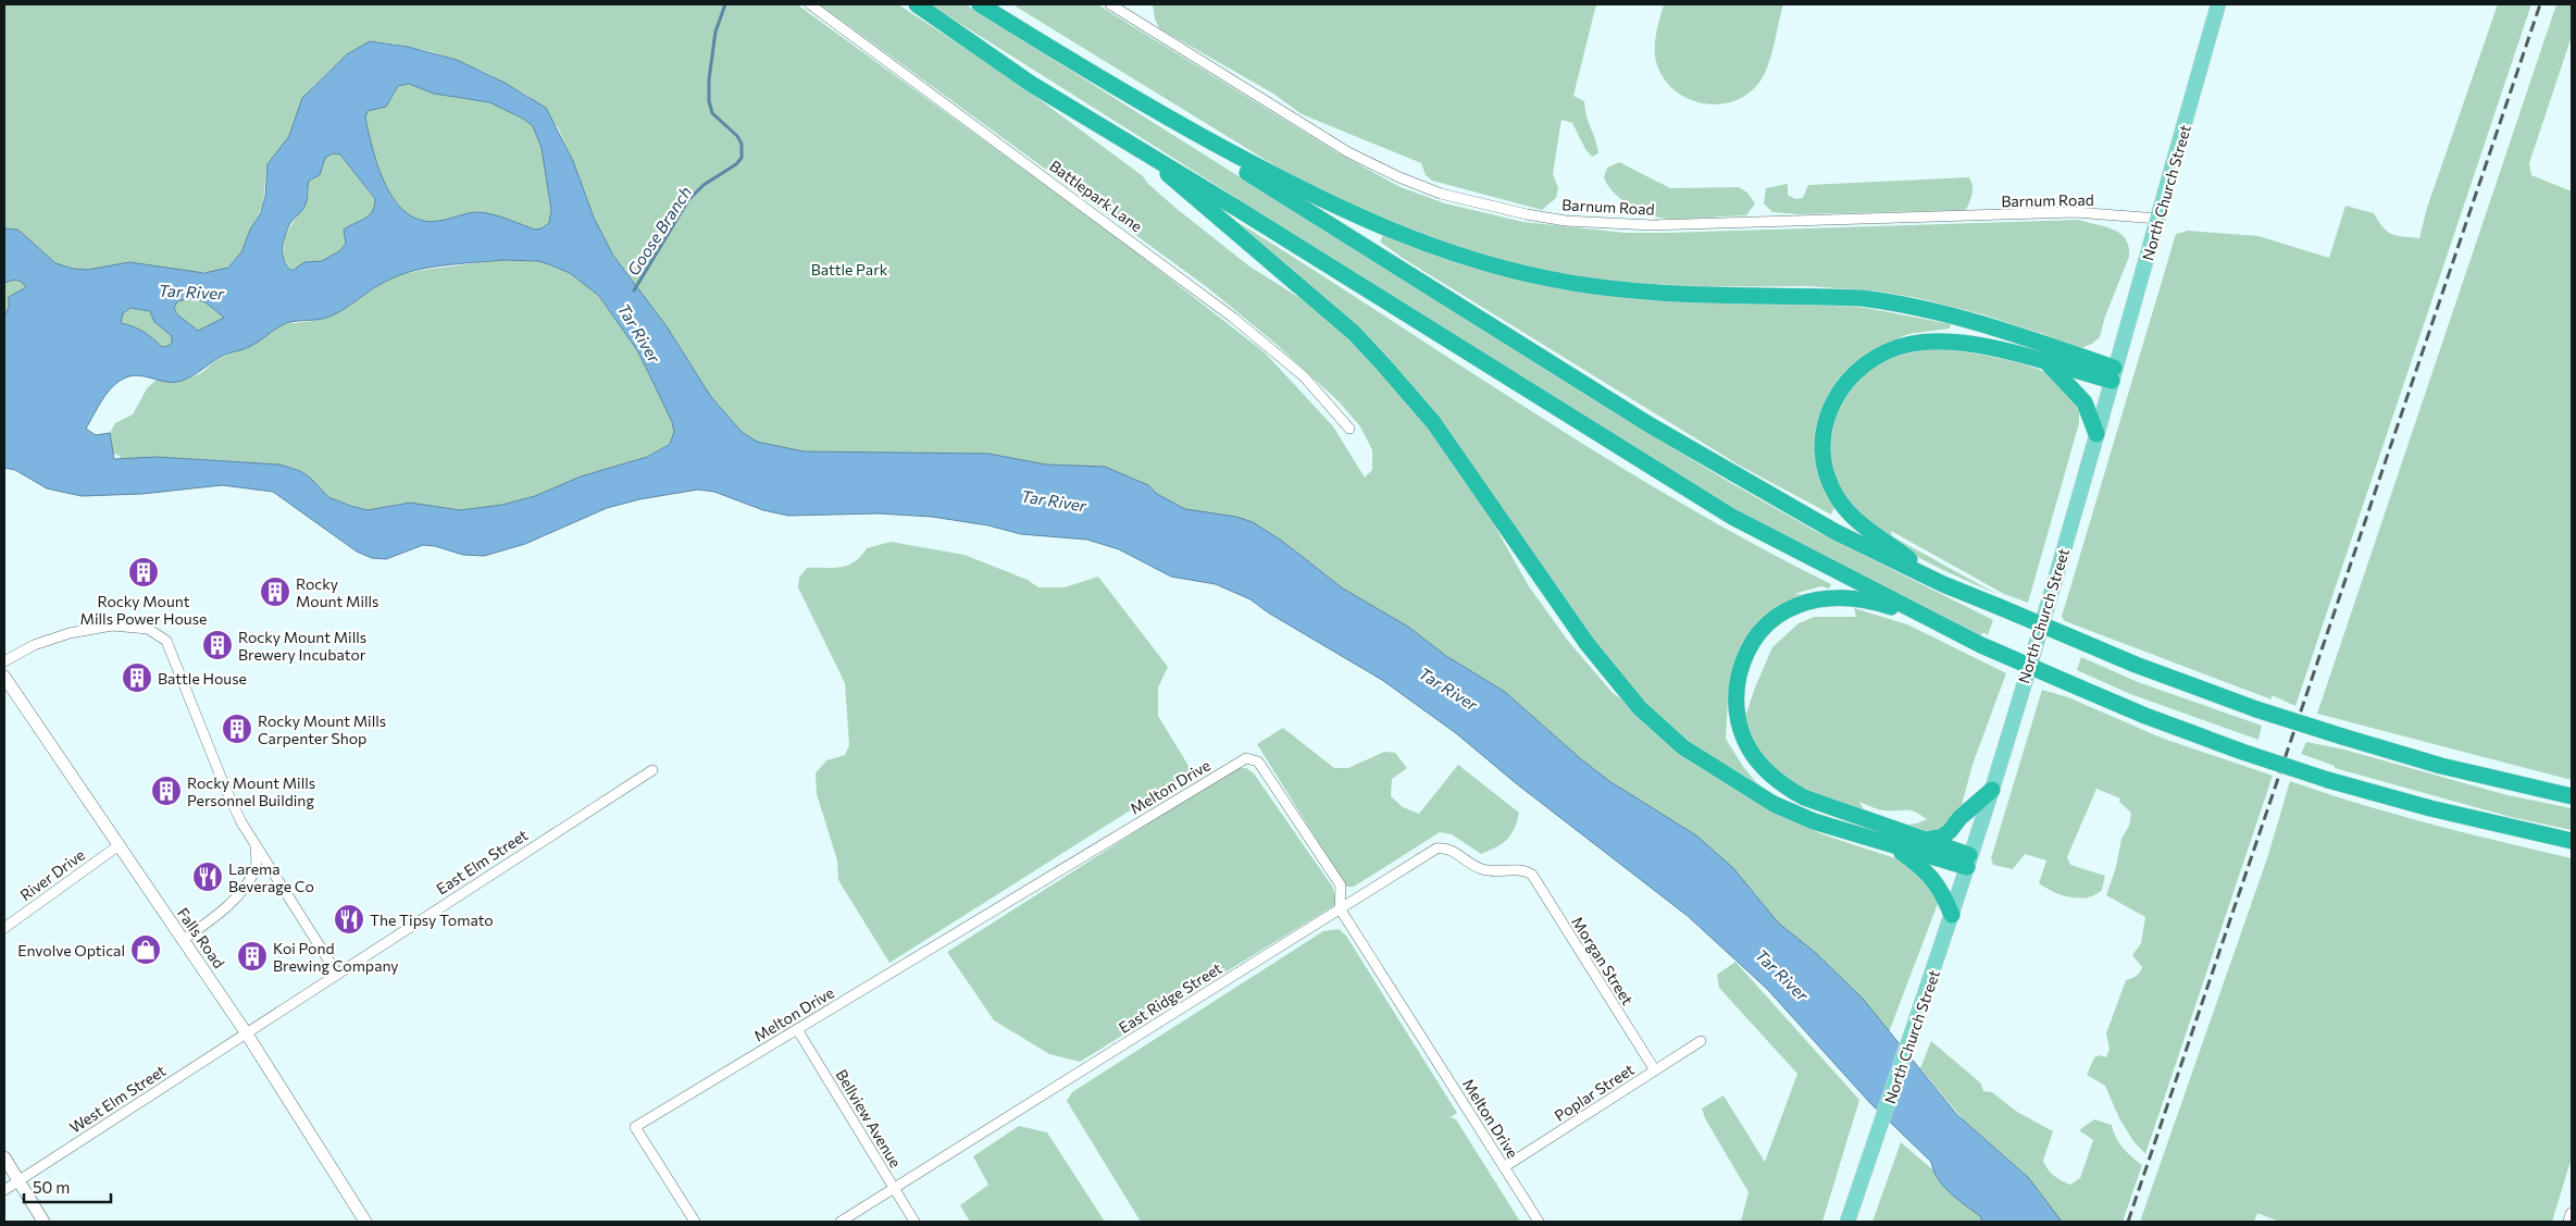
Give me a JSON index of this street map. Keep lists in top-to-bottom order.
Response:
{
  "streets": {
    "main road": ["North Church Street", "Falls Road"],
    "street": [
      "Battlepark Lane",
      "Barnum Road",
      "Melton Drive",
      "East Elm Street",
      "River Drive",
      "Morgan Street",
      "East Ridge Street",
      "Poplar Street",
      "West Elm Street",
      "Bellview Avenue"
    ]
  },
  "crossings": [
    ["North Church Street", "Barnum Road"],
    ["Melton Drive", "East Ridge Street"],
    ["Melton Drive", "Poplar Street"],
    ["Melton Drive", "Bellview Avenue"],
    ["East Elm Street", "Falls Road"],
    ["East Elm Street", "West Elm Street"],
    ["River Drive", "Falls Road"],
    ["Falls Road", "West Elm Street"],
    ["Morgan Street", "East Ridge Street"],
    ["Morgan Street", "Poplar Street"],
    ["East Ridge Street", "Bellview Avenue"]
  ],
  "water": ["Goose Branch", "Tar River"],
  "parks": ["Battle Park"],
  "places": {
    "building": [
      "Rocky Mount Mills Power House",
      "Rocky Mount Mills",
      "Rocky Mount Mills Brewery Incubator",
      "Battle House",
      "Rocky Mount Mills Carpenter Shop",
      "Rocky Mount Mills Personnel Building",
      "Koi Pond Brewing Company"
    ],
    "restaurant": ["Larema Beverage Co", "The Tipsy Tomato"],
    "shop": ["Envolve Optical"]
  },
  "scale_bar": "50 m"
}
